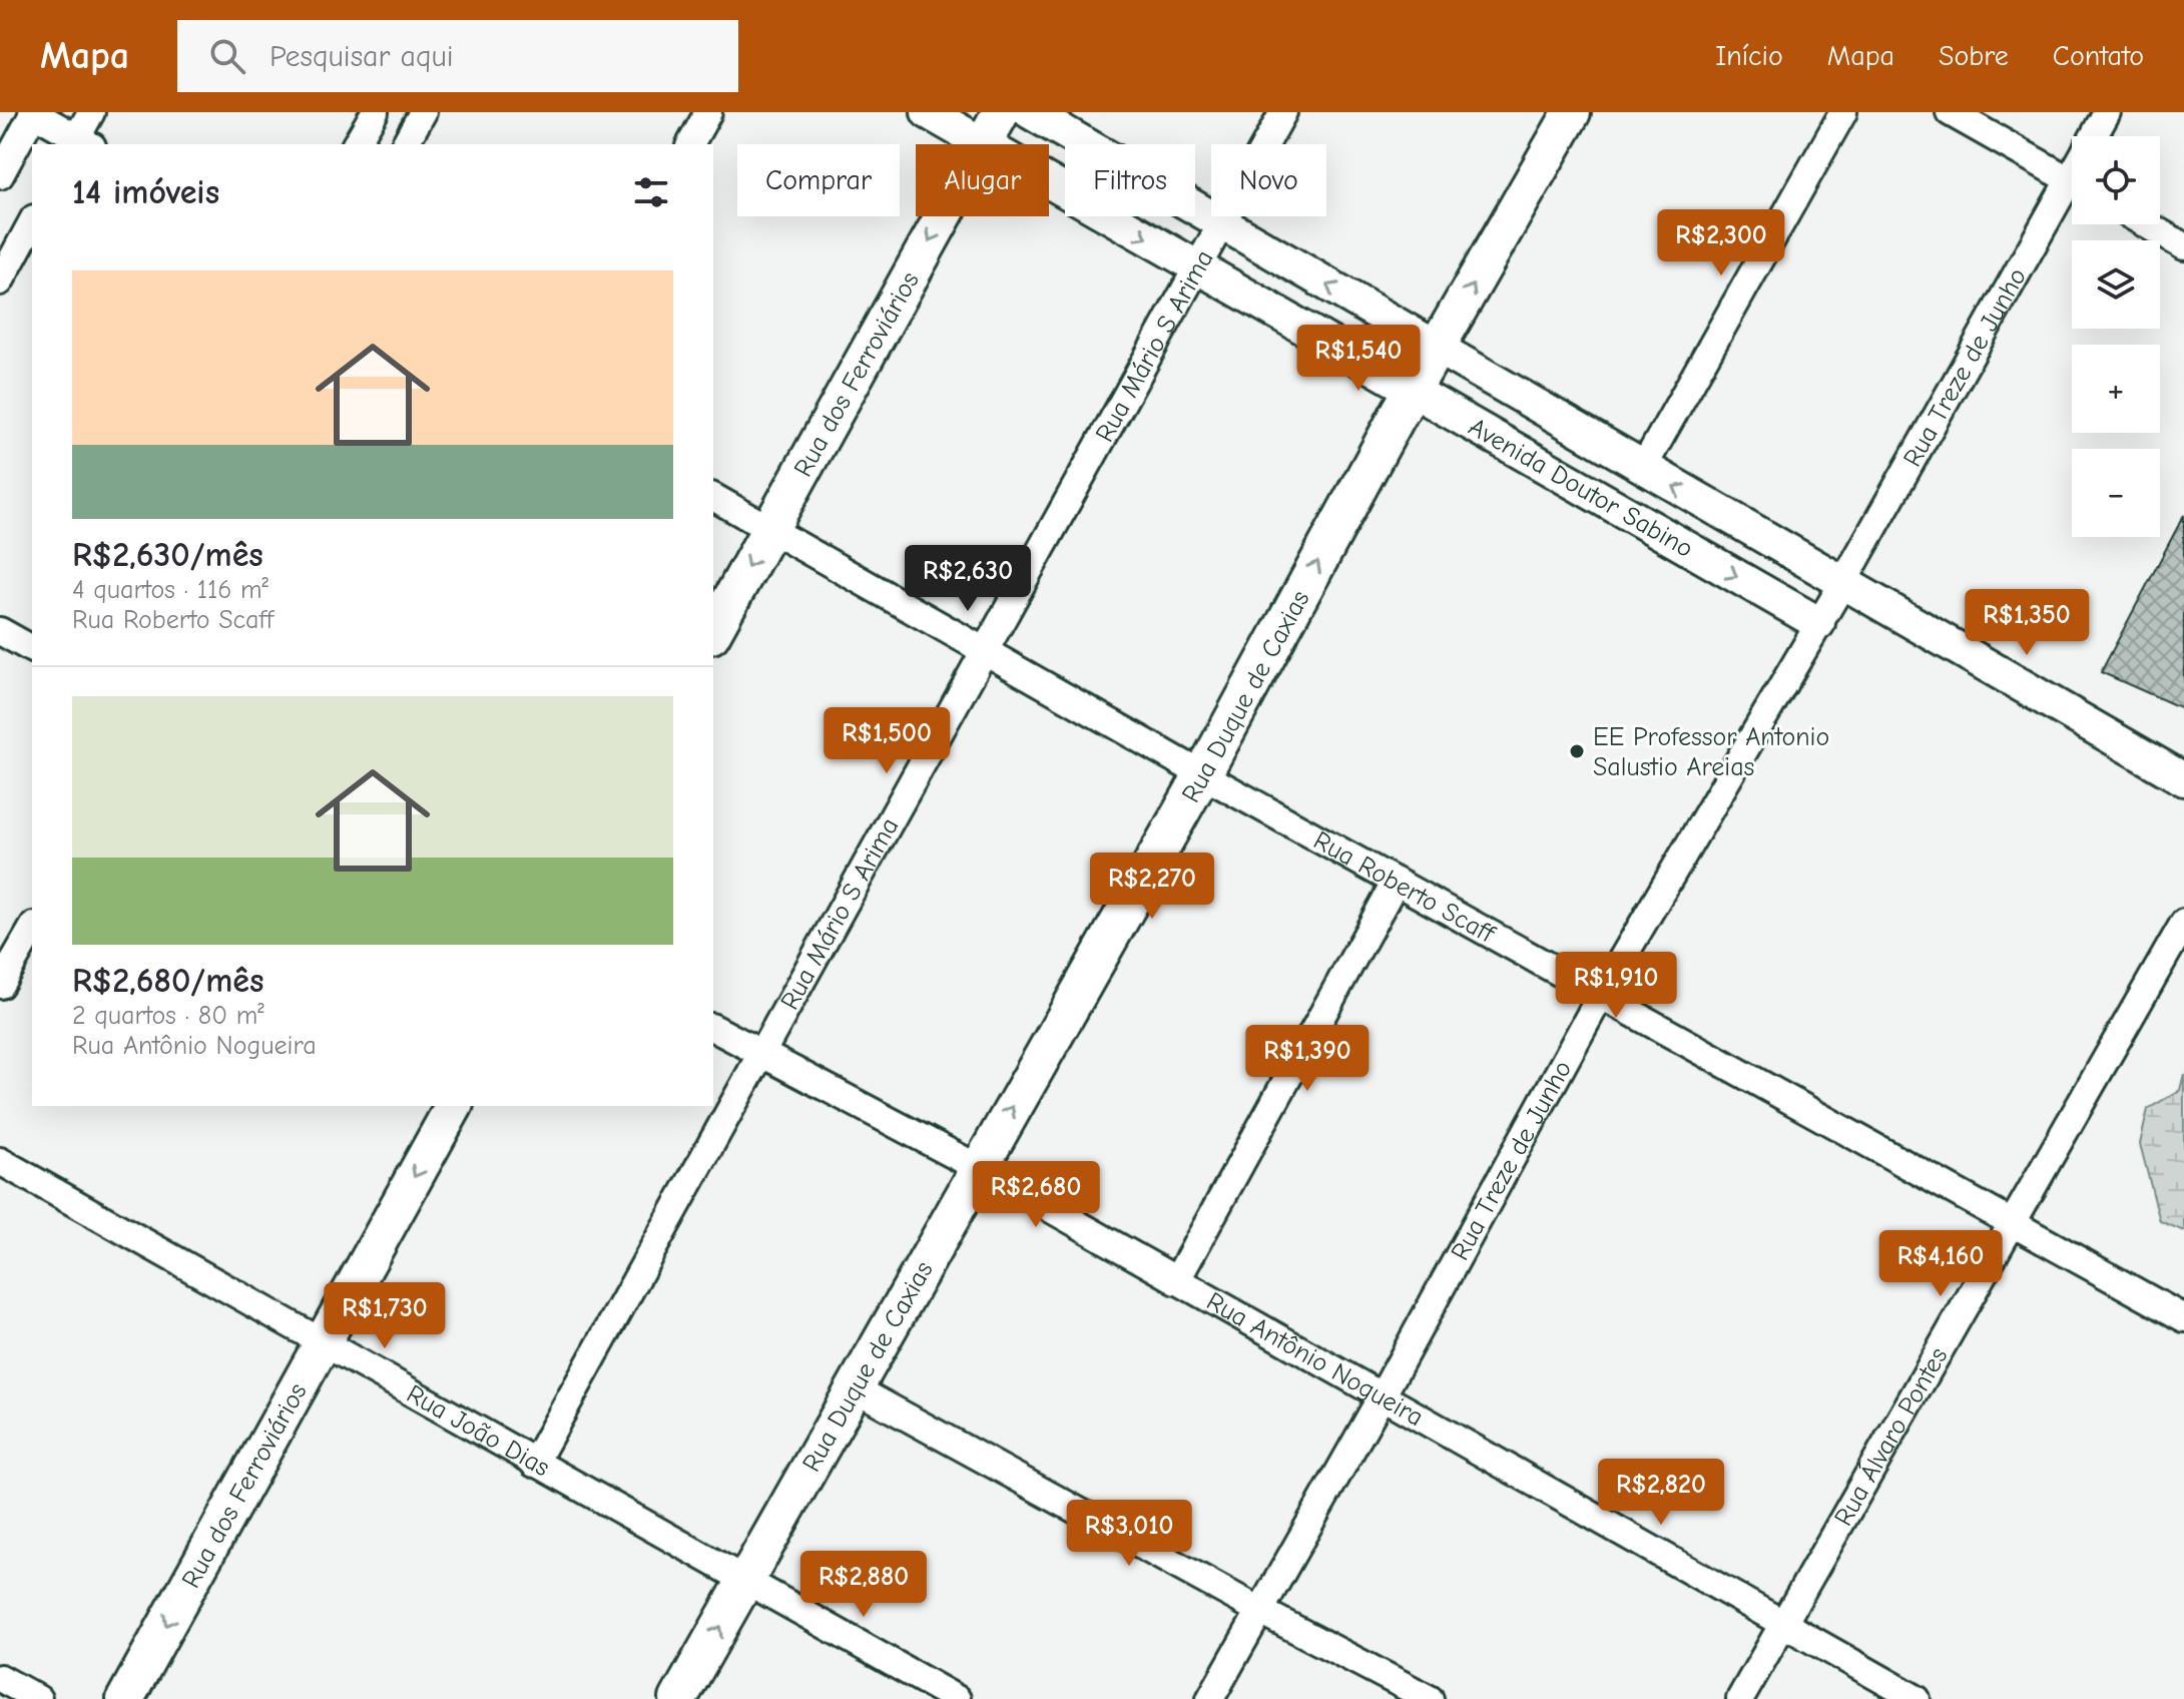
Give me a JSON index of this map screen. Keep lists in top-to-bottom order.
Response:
{
  "streets": {
    "main road": ["Rua dos Ferroviários", "Rua Duque de Caxias"],
    "street": [
      "Rua Mário S Arima",
      "Rua Treze de Junho",
      "Avenida Doutor Sabino",
      "Rua Roberto Scaff",
      "Rua Antônio Nogueira",
      "Rua João Dias",
      "Rua Álvaro Pontes"
    ]
  },
  "crossings": [
    ["Rua Mário S Arima", "Avenida Doutor Sabino"],
    ["Rua Mário S Arima", "Rua Roberto Scaff"],
    ["Rua Mário S Arima", "Rua Antônio Nogueira"],
    ["Rua Mário S Arima", "Rua João Dias"],
    ["Rua Treze de Junho", "Avenida Doutor Sabino"],
    ["Rua Treze de Junho", "Rua Roberto Scaff"],
    ["Rua Treze de Junho", "Rua Antônio Nogueira"],
    ["Rua dos Ferroviários", "Avenida Doutor Sabino"],
    ["Rua dos Ferroviários", "Rua Roberto Scaff"],
    ["Rua dos Ferroviários", "Rua João Dias"],
    ["Avenida Doutor Sabino", "Rua Duque de Caxias"],
    ["Rua Duque de Caxias", "Rua Roberto Scaff"],
    ["Rua Duque de Caxias", "Rua Antônio Nogueira"],
    ["Rua Duque de Caxias", "Rua João Dias"],
    ["Rua Roberto Scaff", "Rua Álvaro Pontes"],
    ["Rua Antônio Nogueira", "Rua Álvaro Pontes"]
  ],
  "one_way": ["Rua dos Ferroviários", "Rua Duque de Caxias"],
  "places": ["EE Professor Antonio Salustio Areias"],
  "page": {
    "header": "Mapa",
    "search": "Pesquisar aqui",
    "nav": [
      "Início",
      "Mapa",
      "Sobre",
      "Contato"
    ],
    "map_buttons": ["+", "−"],
    "chip": [
      "Comprar",
      "Alugar",
      "Filtros",
      "Novo"
    ],
    "heading": "14 imóveis",
    "price": [
      "R$2,300",
      "R$1,540",
      "R$2,630",
      "R$1,350",
      "R$1,500",
      "R$2,270",
      "R$1,910",
      "R$1,390",
      "R$2,680",
      "R$4,160",
      "R$1,730",
      "R$2,820",
      "R$3,010",
      "R$2,880"
    ],
    "list": [
      {
        "name": "R$2,630/mês",
        "note": "4 quartos · 116 m² · Rua Roberto Scaff"
      },
      {
        "name": "R$2,680/mês",
        "note": "2 quartos · 80 m² · Rua Antônio Nogueira"
      }
    ]
  }
}
